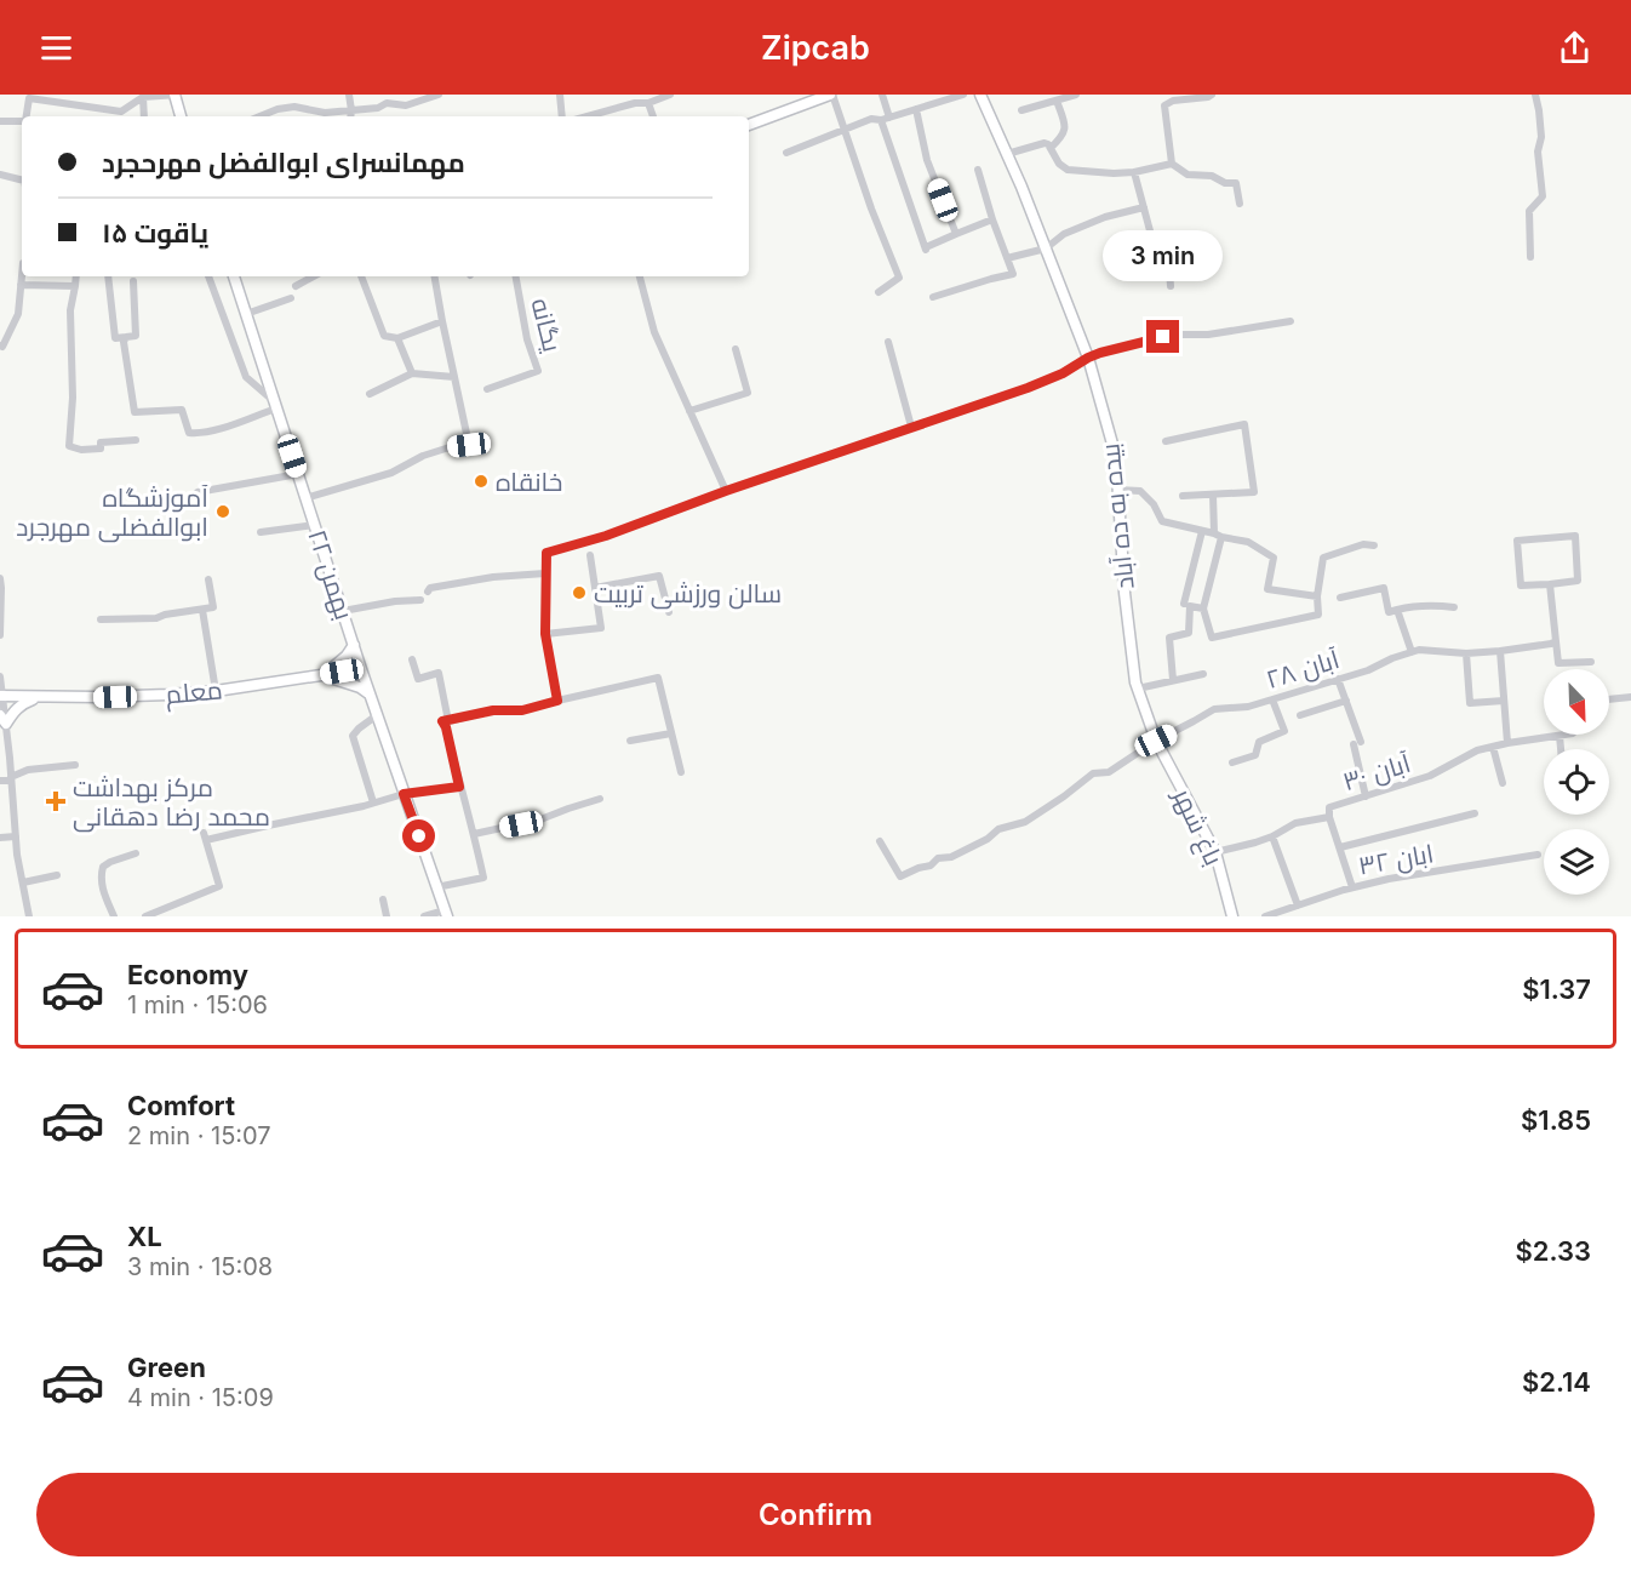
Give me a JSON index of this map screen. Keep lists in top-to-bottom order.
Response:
{
  "streets": {
    "main road": [
      "بیده به ده آباد",
      "۲۲ بهمن",
      "معلم",
      "باغ شهر"
    ],
    "street": [
      "یگانه",
      "آبان ۲۸",
      "آبان ۳۰",
      "ابان ۳۲"
    ]
  },
  "crossings": [
    ["بیده به ده آباد", "آبان ۲۸"],
    ["بیده به ده آباد", "باغ شهر"],
    ["۲۲ بهمن", "معلم"],
    ["آبان ۲۸", "باغ شهر"],
    ["آبان ۳۰", "باغ شهر"]
  ],
  "places": {
    "other": ["خانقاه", "آموزشگاه ابوالفضلی مهرجرد", "سالن ورزشی تربیت"],
    "health": ["مرکز بهداشت محمد رضا دهقانی"]
  },
  "north": "bottom right",
  "page": {
    "header": "Zipcab",
    "banner": ["مهمانسرای ابوالفضل مهرحجرد", "یاقوت ۱۵"],
    "bubble": "3 min",
    "list": [
      {
        "name": "Economy",
        "note": "1 min · 15:06",
        "value": "$1.37"
      },
      {
        "name": "Comfort",
        "note": "2 min · 15:07",
        "value": "$1.85"
      },
      {
        "name": "XL",
        "note": "3 min · 15:08",
        "value": "$2.33"
      },
      {
        "name": "Green",
        "note": "4 min · 15:09",
        "value": "$2.14"
      }
    ],
    "buttons": "Confirm"
  }
}
